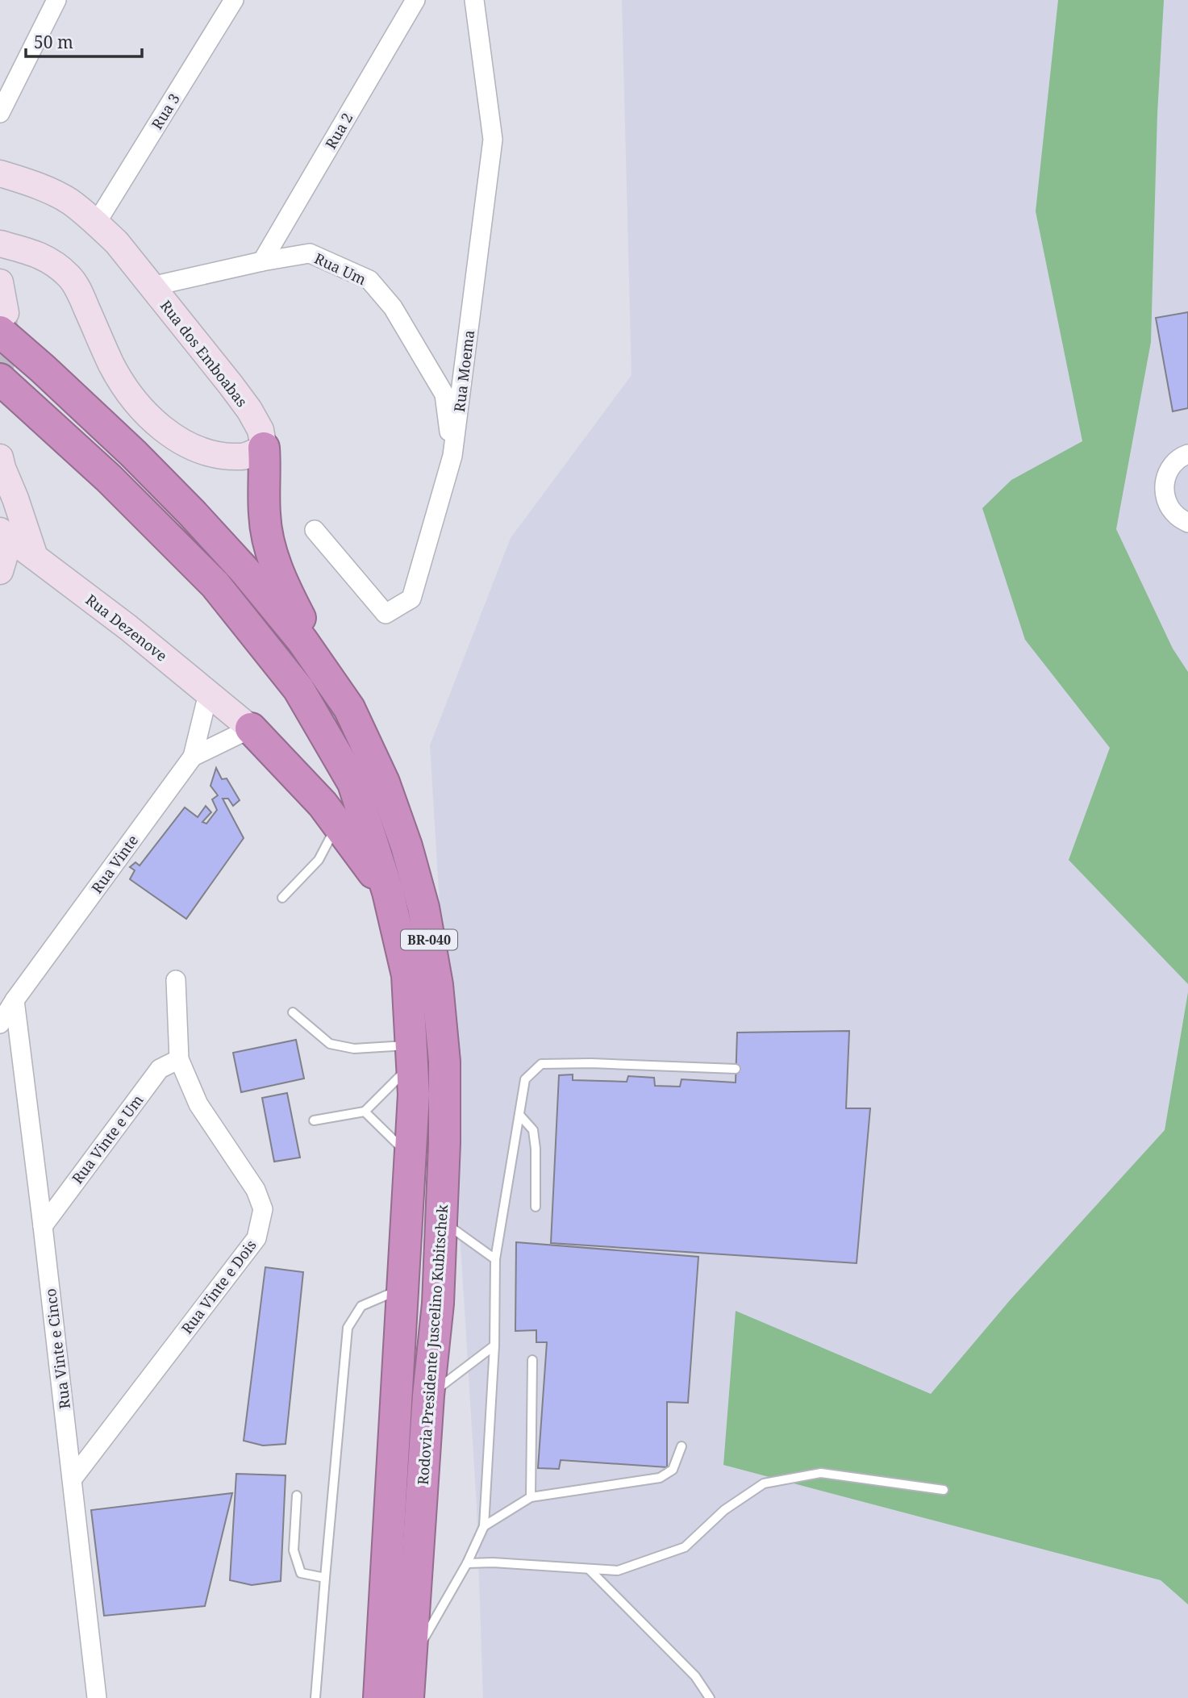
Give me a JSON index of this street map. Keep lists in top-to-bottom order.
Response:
{
  "streets": {
    "highway": ["BR-040", "Rodovia Presidente Juscelino Kubitschek"],
    "main road": ["Rua dos Emboabas", "Rua Dezenove"],
    "street": [
      "Rua 3",
      "Rua 2",
      "Rua Um",
      "Rua Moema",
      "Rua Vinte",
      "Rua Vinte e Um",
      "Rua Vinte e Dois",
      "Rua Vinte e Cinco"
    ]
  },
  "crossings": [
    ["Rua 3", "Rua dos Emboabas"],
    ["Rua 2", "Rua Um"],
    ["Rua Um", "Rua dos Emboabas"],
    ["Rua Um", "Rua Moema"],
    ["Rua Dezenove", "Rua Vinte"],
    ["Rua Vinte", "Rua Vinte e Cinco"],
    ["Rua Vinte e Um", "Rua Vinte e Dois"],
    ["Rua Vinte e Um", "Rua Vinte e Cinco"],
    ["Rua Vinte e Dois", "Rua Vinte e Cinco"]
  ],
  "scale_bar": "50 m"
}
